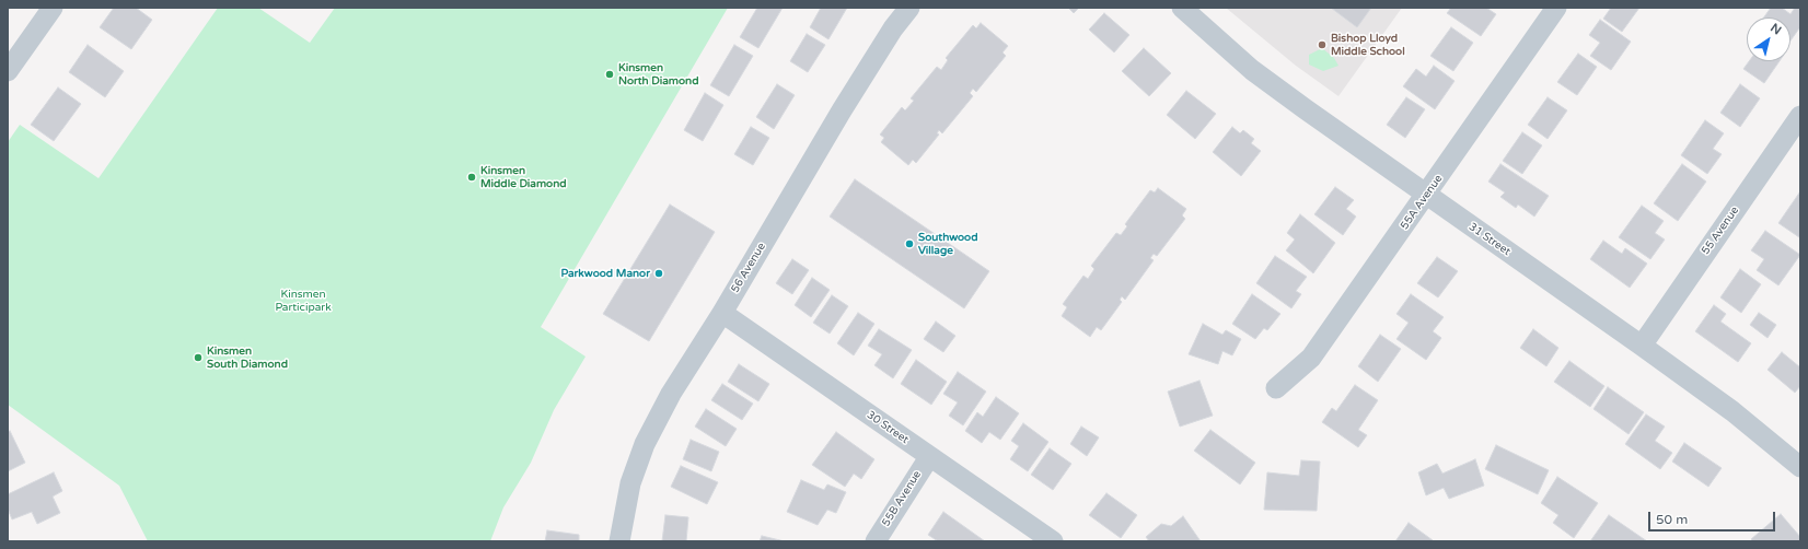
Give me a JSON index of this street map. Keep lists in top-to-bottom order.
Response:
{
  "streets": {
    "street": [
      "55A Avenue",
      "55 Avenue",
      "31 Street",
      "56 Avenue",
      "30 Street",
      "55B Avenue"
    ]
  },
  "crossings": [
    ["55A Avenue", "31 Street"],
    ["55 Avenue", "31 Street"],
    ["56 Avenue", "30 Street"],
    ["30 Street", "55B Avenue"]
  ],
  "parks": ["Kinsmen Participark"],
  "places": [
    "Bishop Lloyd Middle School",
    "Kinsmen North Diamond",
    "Kinsmen Middle Diamond",
    "Southwood Village",
    "Parkwood Manor",
    "Kinsmen South Diamond"
  ],
  "scale_bar": "50 m",
  "north": "top right"
}
